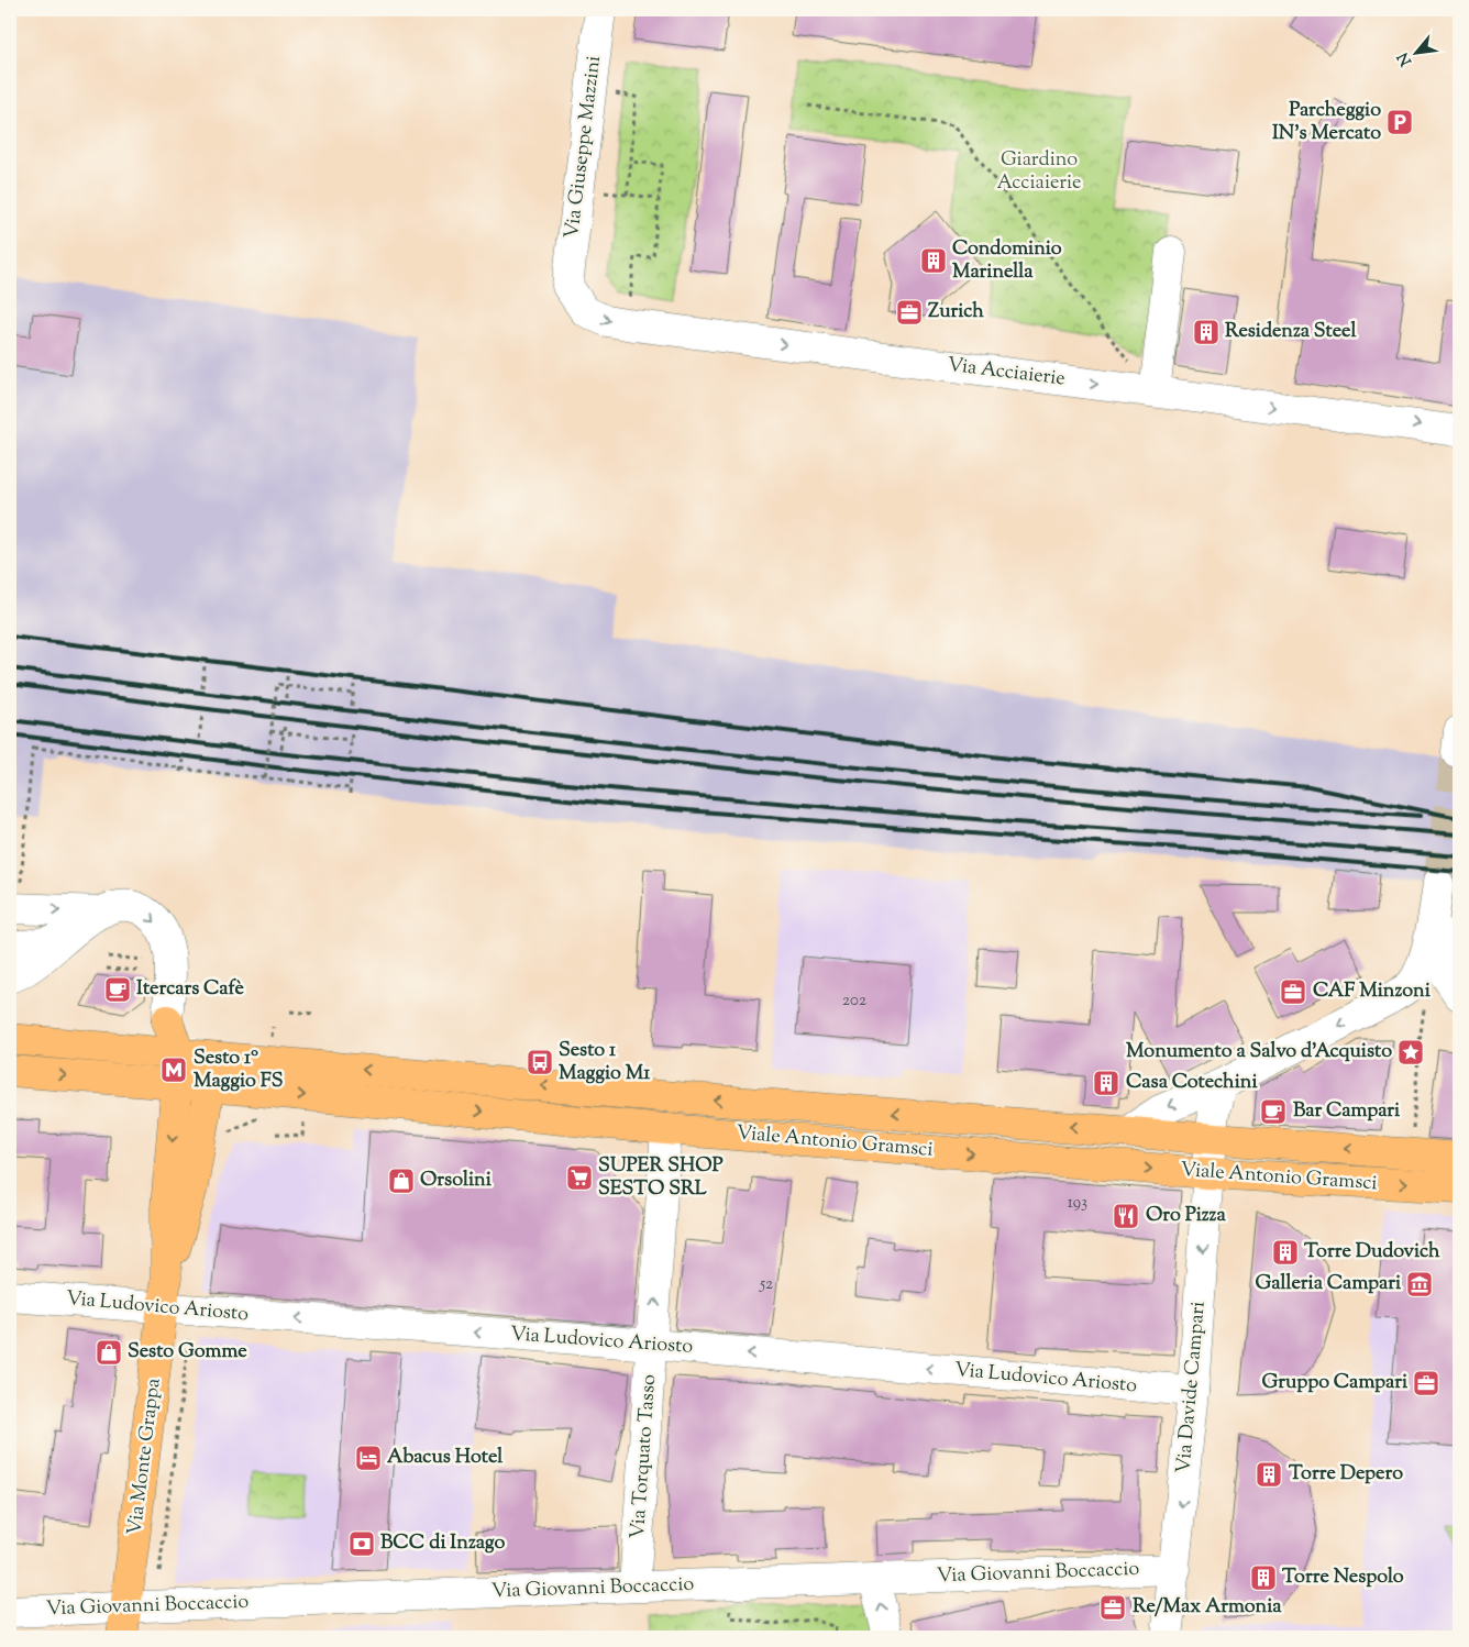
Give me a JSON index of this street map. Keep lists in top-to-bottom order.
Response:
{
  "streets": {
    "main road": ["Viale Antonio Gramsci", "Via Monte Grappa"],
    "street": [
      "Via Giuseppe Mazzini",
      "Via Acciaierie",
      "Via Ludovico Ariosto",
      "Via Davide Campari",
      "Via Torquato Tasso",
      "Via Giovanni Boccaccio"
    ]
  },
  "crossings": [
    ["Via Giuseppe Mazzini", "Via Acciaierie"],
    ["Viale Antonio Gramsci", "Via Davide Campari"],
    ["Viale Antonio Gramsci", "Via Torquato Tasso"],
    ["Via Ludovico Ariosto", "Via Davide Campari"],
    ["Via Ludovico Ariosto", "Via Monte Grappa"],
    ["Via Ludovico Ariosto", "Via Torquato Tasso"],
    ["Via Davide Campari", "Via Giovanni Boccaccio"],
    ["Via Monte Grappa", "Via Giovanni Boccaccio"],
    ["Via Torquato Tasso", "Via Giovanni Boccaccio"]
  ],
  "one_way": [
    "Via Acciaierie",
    "Via Ludovico Ariosto",
    "Via Davide Campari",
    "Via Torquato Tasso"
  ],
  "parks": ["Giardino Acciaierie"],
  "places": {
    "parking": ["Parcheggio IN's Mercato"],
    "building": [
      "Condominio Marinella",
      "Residenza Steel",
      "Casa Cotechini",
      "Torre Dudovich",
      "Torre Depero",
      "Torre Nespolo"
    ],
    "office": [
      "Zurich",
      "CAF Minzoni",
      "Gruppo Campari",
      "Re/Max Armonia"
    ],
    "cafe": ["Itercars Cafè", "Bar Campari"],
    "place": ["Monumento a Salvo d'Acquisto"],
    "bus stop": ["Sesto 1 Maggio M1"],
    "metro station": ["Sesto 1º Maggio FS"],
    "supermarket": ["SUPER SHOP SESTO SRL"],
    "shop": ["Orsolini", "Sesto Gomme"],
    "restaurant": ["Oro Pizza"],
    "museum": ["Galleria Campari"],
    "hotel": ["Abacus Hotel"],
    "bank": ["BCC di Inzago"]
  },
  "house_numbers": ["202", "193", "52"],
  "north": "bottom left"
}
